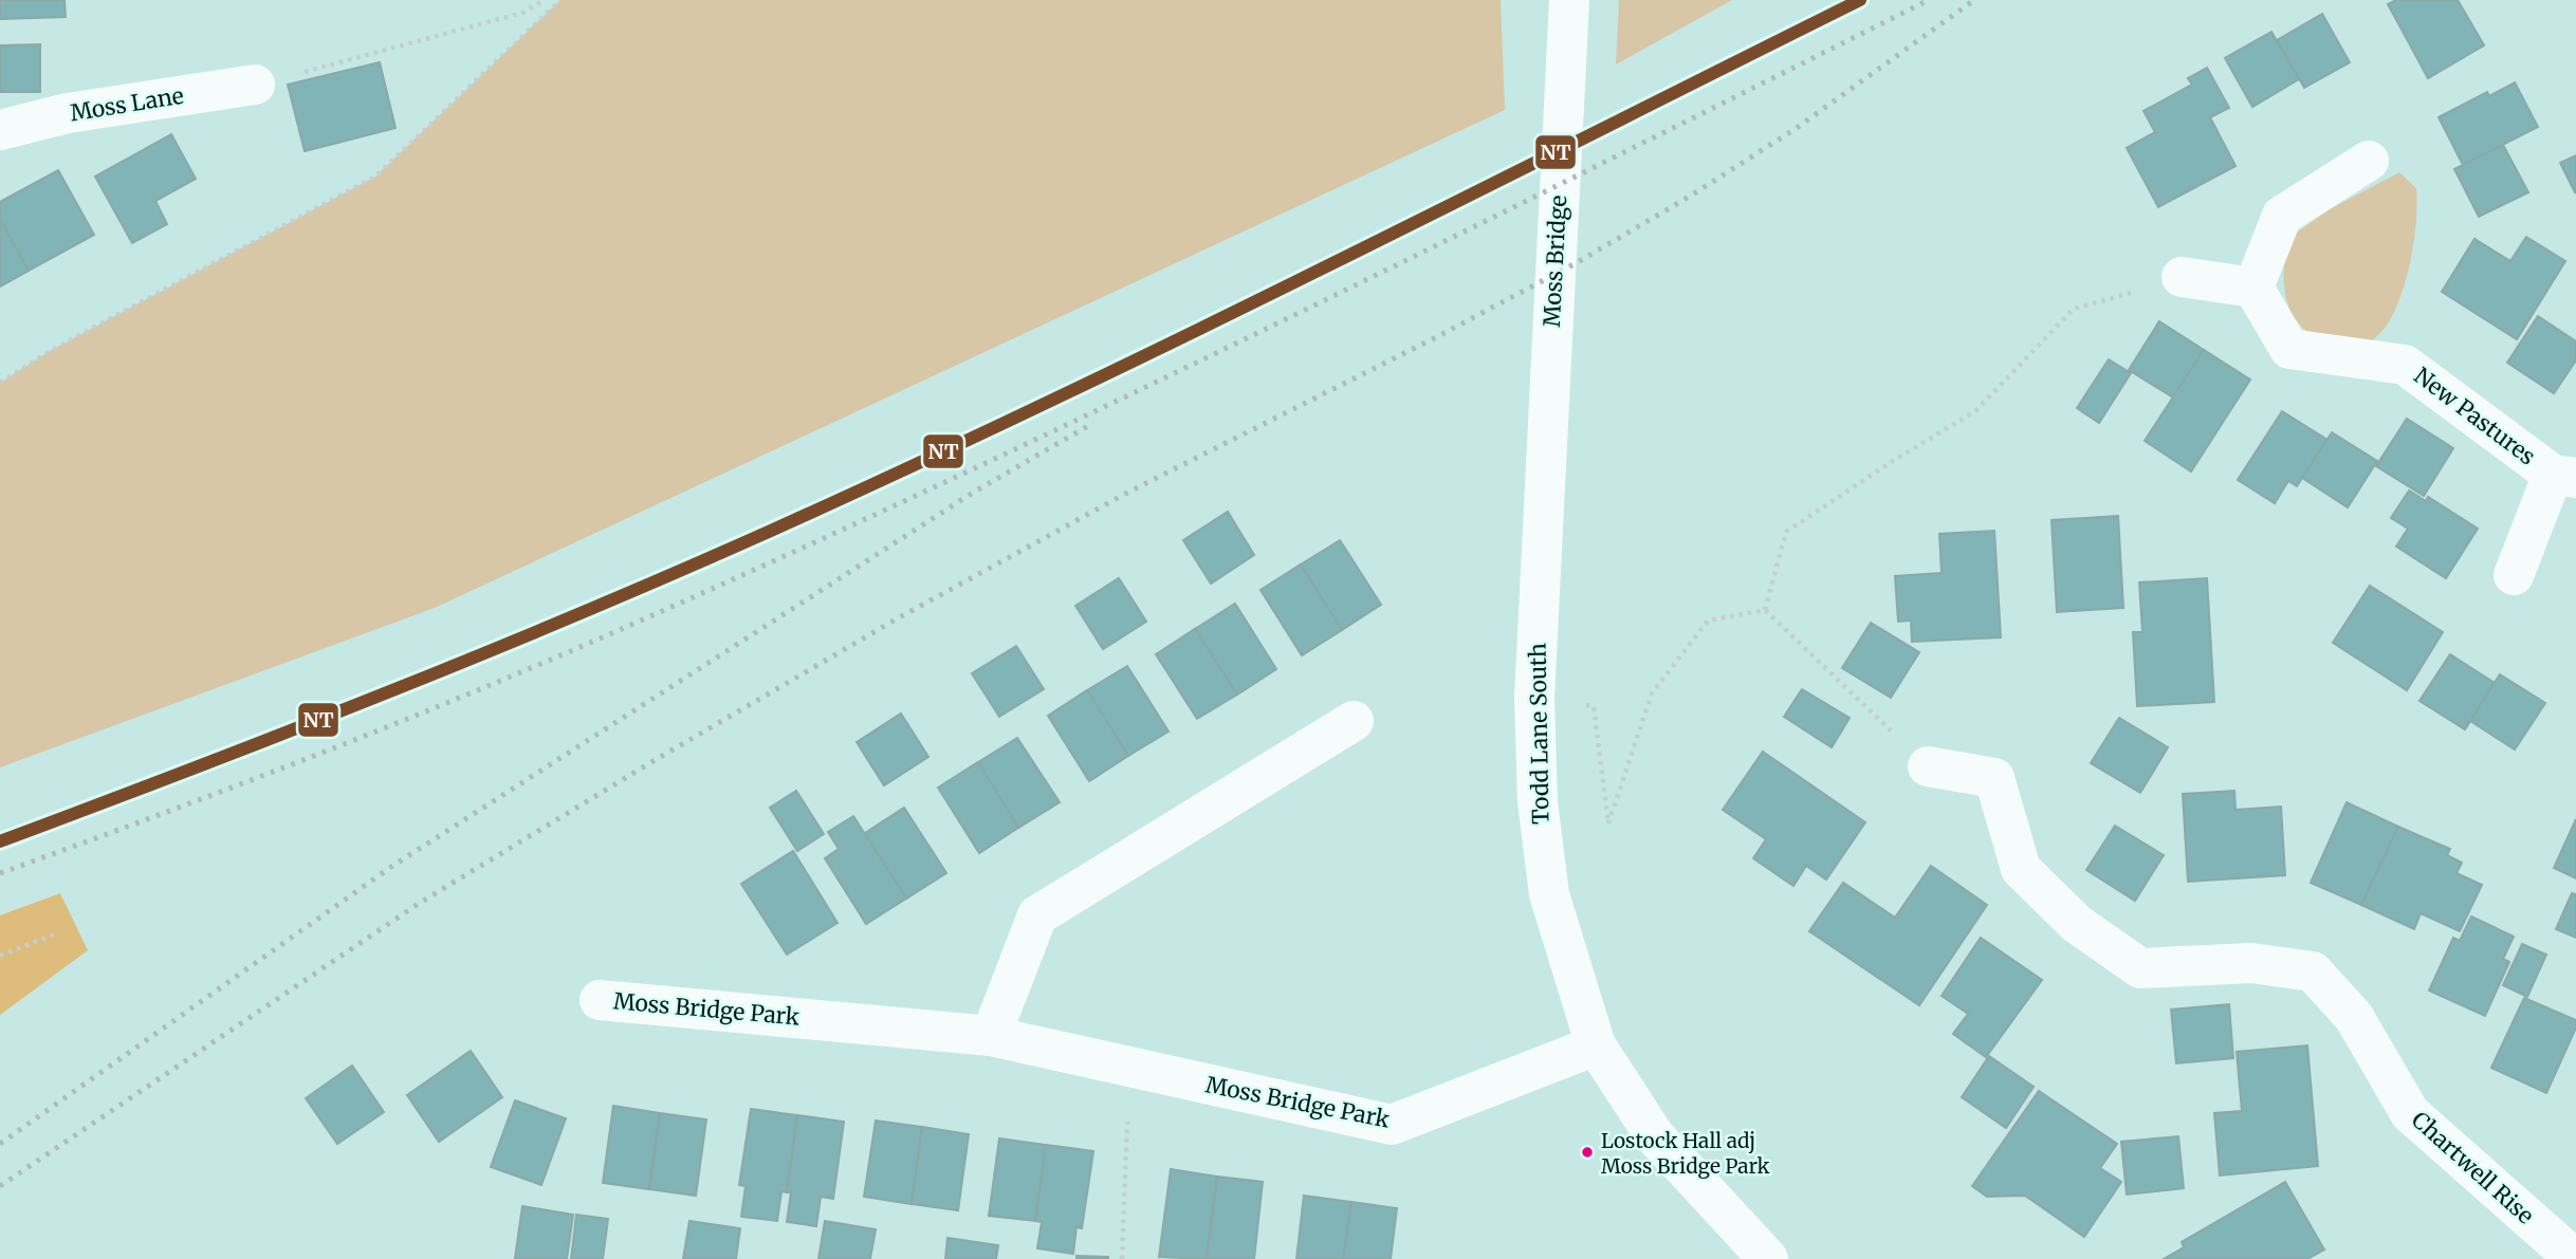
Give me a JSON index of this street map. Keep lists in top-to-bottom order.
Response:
{
  "streets": {
    "street": [
      "Moss Lane",
      "Moss Bridge",
      "New Pastures",
      "Todd Lane South",
      "Moss Bridge Park",
      "Chartwell Rise"
    ]
  },
  "crossings": [
    ["Moss Bridge", "Todd Lane South"],
    ["Todd Lane South", "Moss Bridge Park"]
  ],
  "places": ["Lostock Hall adj Moss Bridge Park"],
  "lines": ["transit line NT"]
}
